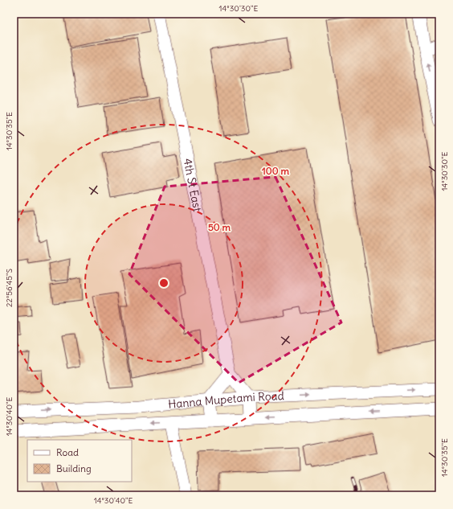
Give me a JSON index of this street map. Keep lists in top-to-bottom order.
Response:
{
  "streets": {
    "street": ["4th St East", "Hanna Mupetami Road"]
  },
  "crossings": [
    ["4th St East", "Hanna Mupetami Road"]
  ],
  "legend": ["Road", "Building"],
  "coordinates": [
    "14°30'30\"E",
    "14°30'35\"E",
    "22°56'45\"S",
    "14°30'40\"E"
  ],
  "rings": ["100 m", "50 m"]
}
